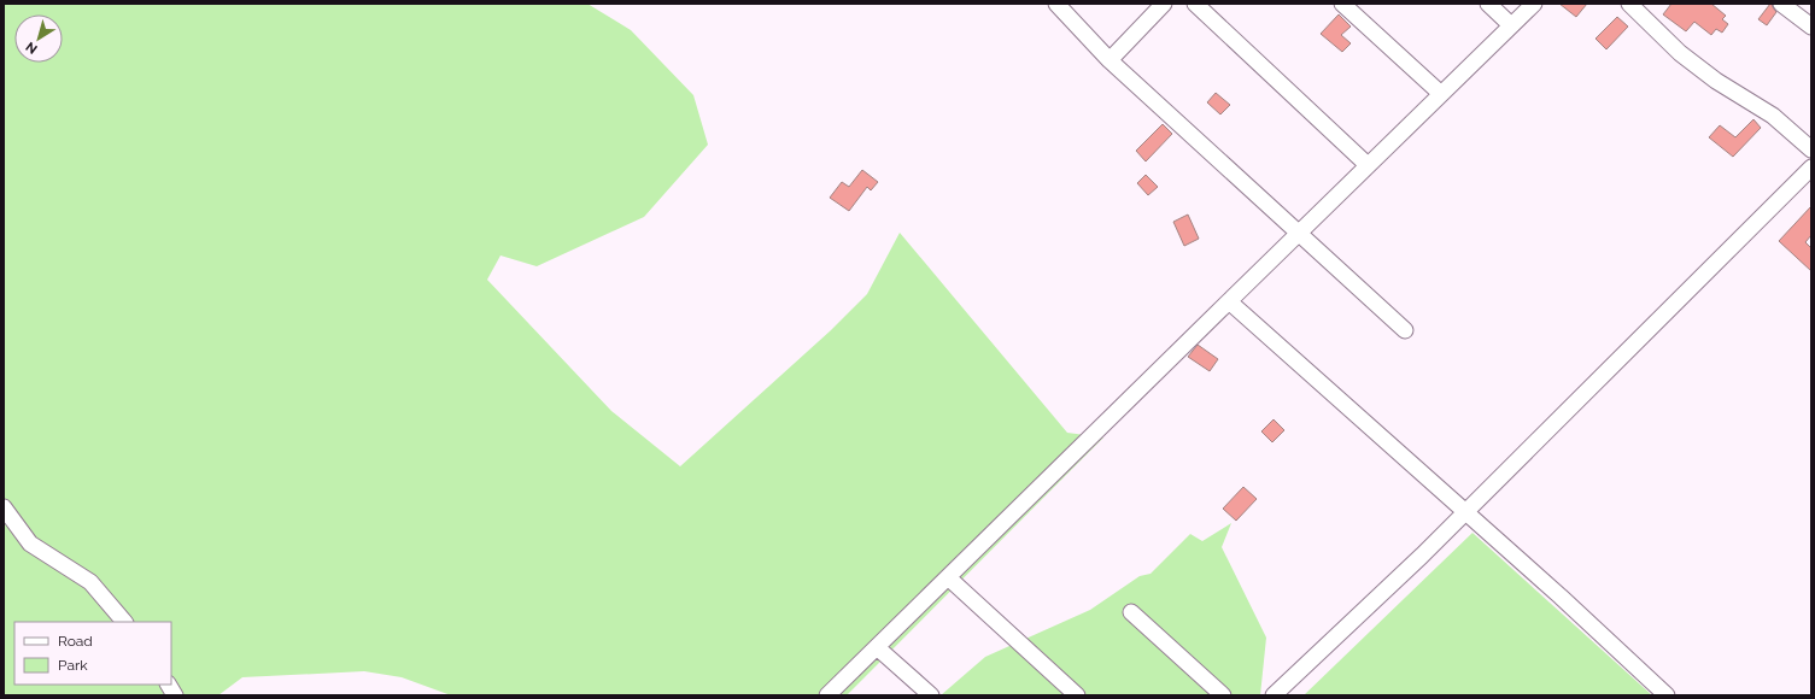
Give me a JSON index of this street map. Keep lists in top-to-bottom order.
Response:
{
  "legend": ["Road", "Park"],
  "north": "bottom left"
}
